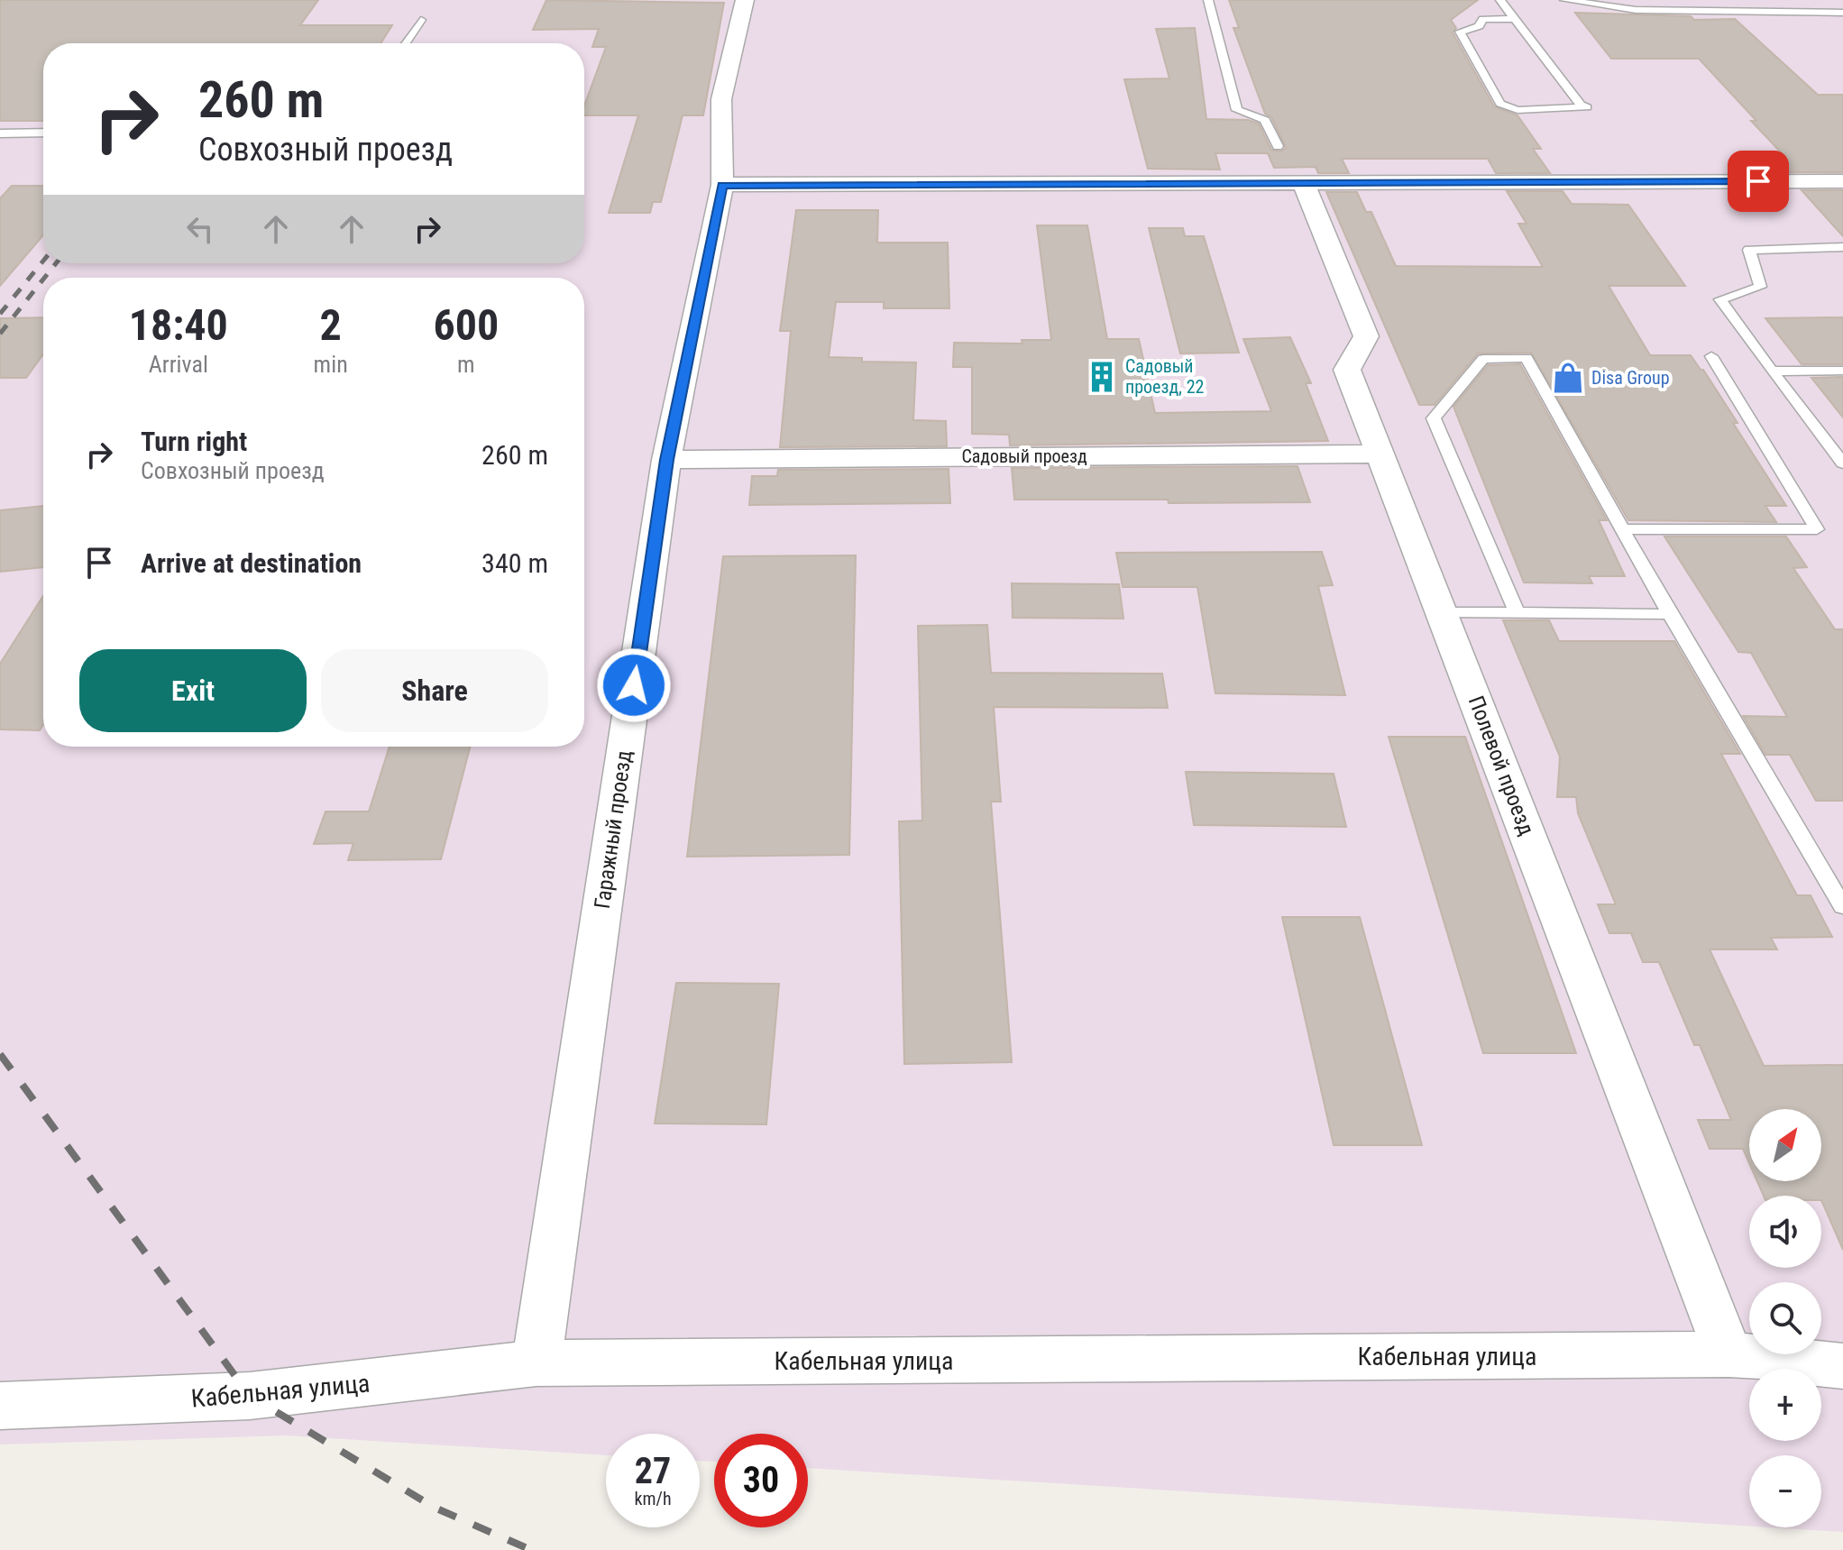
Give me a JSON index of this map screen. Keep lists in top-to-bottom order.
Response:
{
  "streets": {
    "street": [
      "Садовый проезд",
      "Полевой проезд",
      "Гаражный проезд",
      "Кабельная улица"
    ]
  },
  "crossings": [
    ["Садовый проезд", "Полевой проезд"],
    ["Садовый проезд", "Гаражный проезд"],
    ["Полевой проезд", "Кабельная улица"],
    ["Гаражный проезд", "Кабельная улица"]
  ],
  "places": {
    "building": ["Садовый проезд, 22"],
    "shop": ["Disa Group"]
  },
  "north": "top right",
  "page": {
    "turn": ["260 m", "Совхозный проезд"],
    "eta": [
      "18:40",
      "Arrival",
      "2",
      "min",
      "600",
      "m"
    ],
    "list": [
      {
        "name": "Turn right",
        "note": "Совхозный проезд",
        "value": "260 m"
      },
      {
        "name": "Arrive at destination",
        "value": "340 m"
      }
    ],
    "buttons": ["Exit", "Share"],
    "map_buttons": ["+", "−"],
    "speed": "27 km/h",
    "limit": "30"
  }
}
